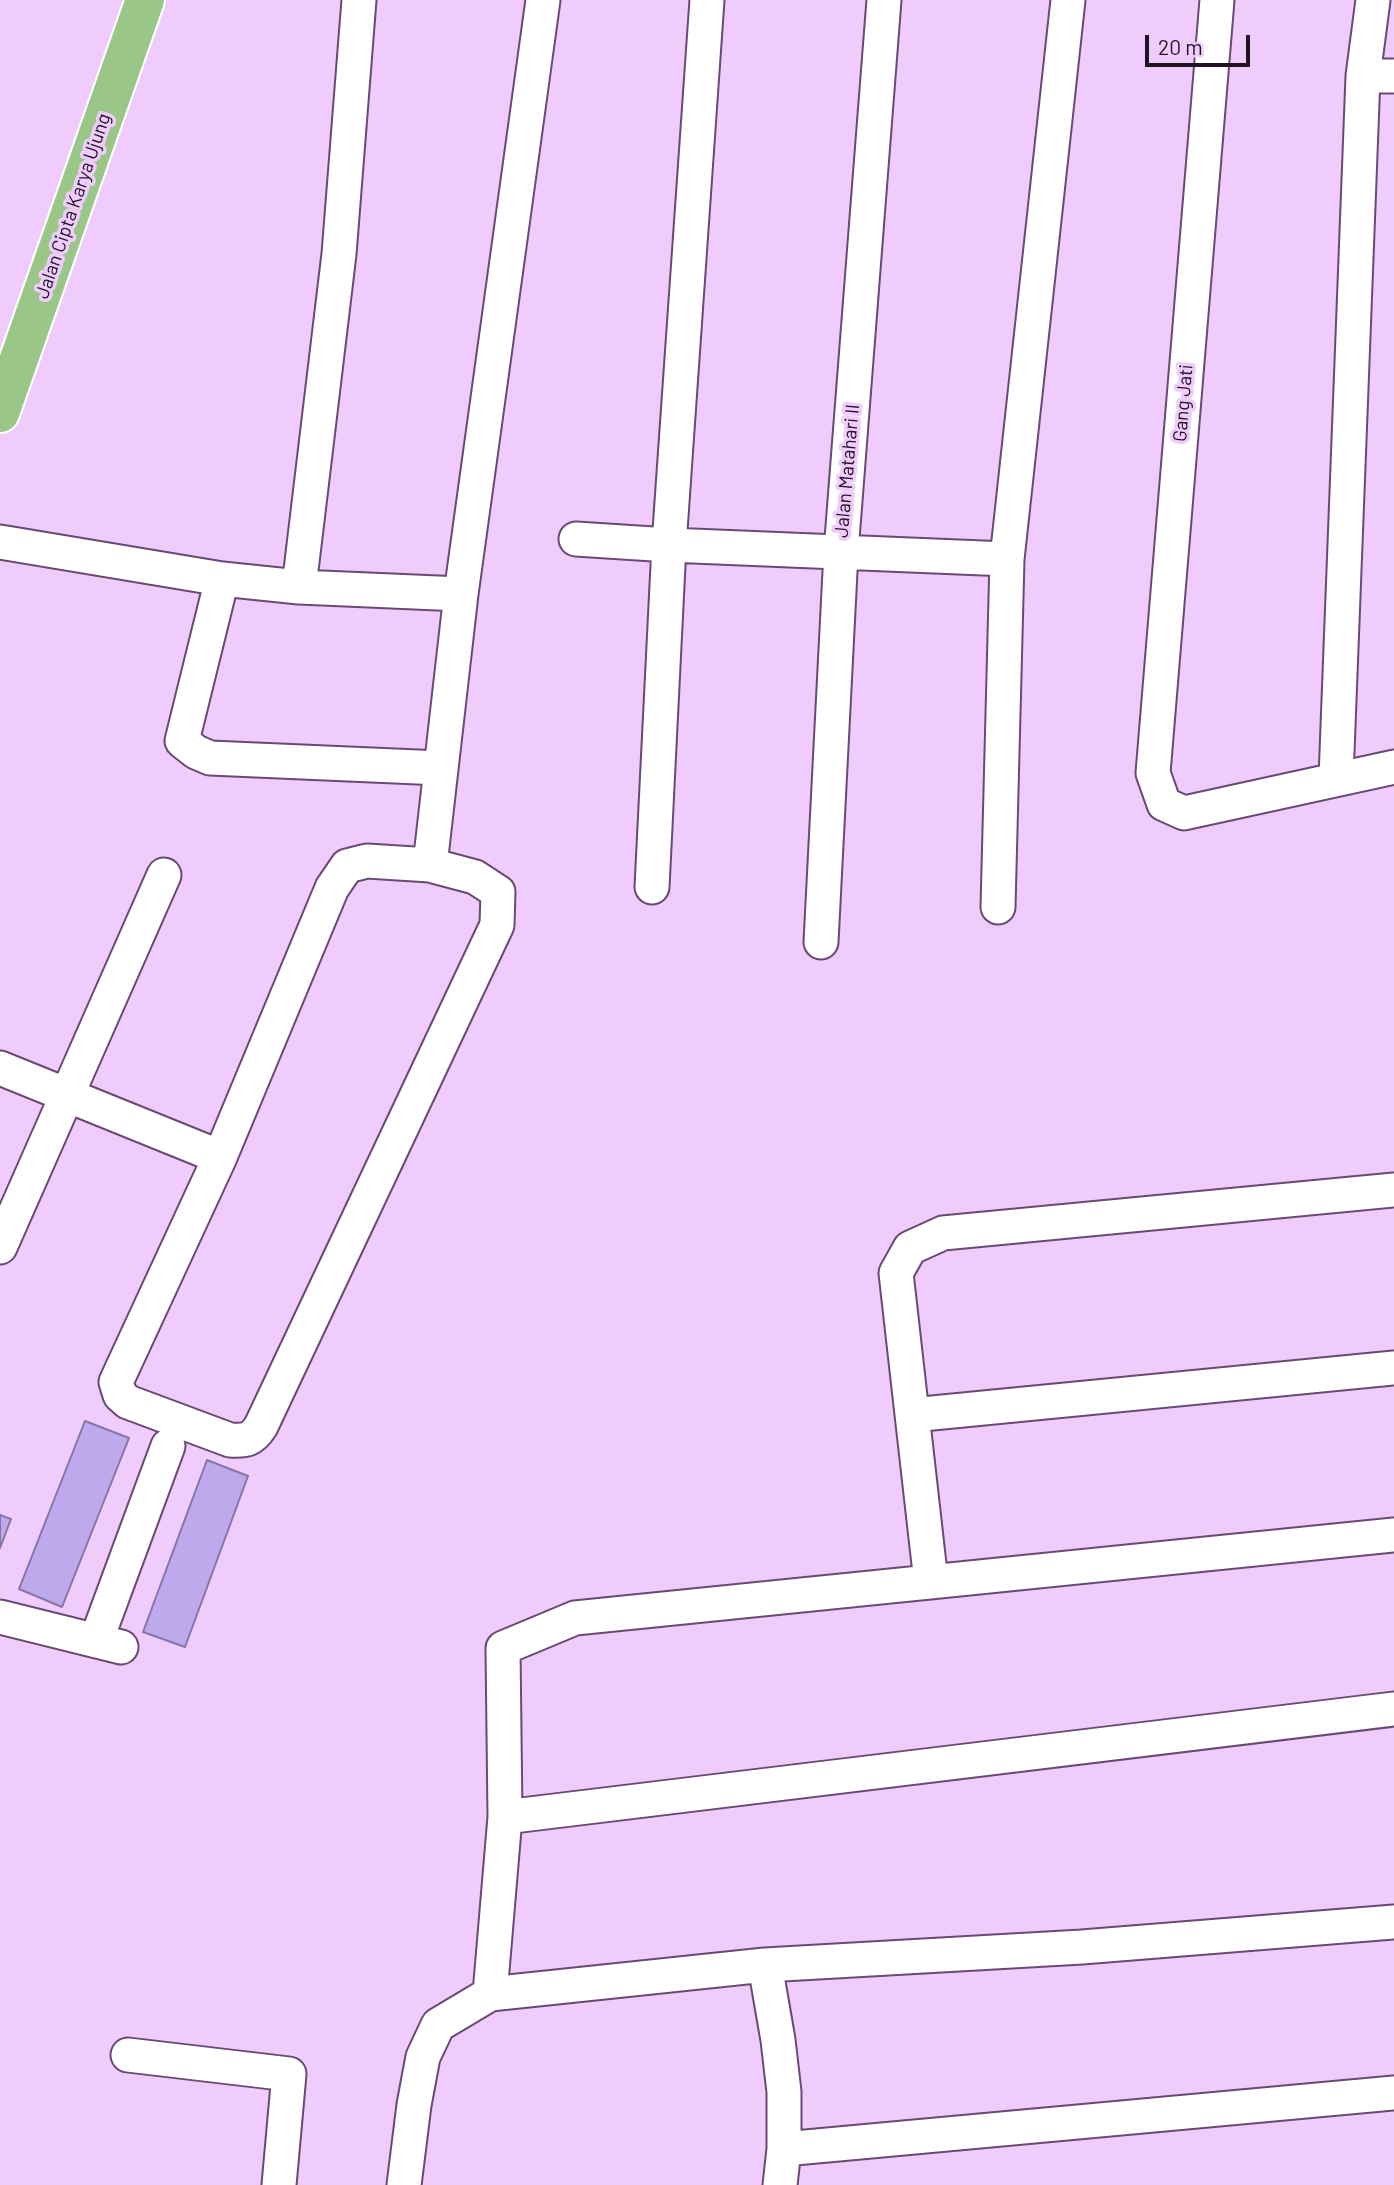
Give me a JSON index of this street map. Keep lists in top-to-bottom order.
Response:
{
  "streets": {
    "main road": ["Jalan Cipta Karya Ujung"],
    "street": ["Gang Jati", "Jalan Matahari II"]
  },
  "scale_bar": "20 m"
}
